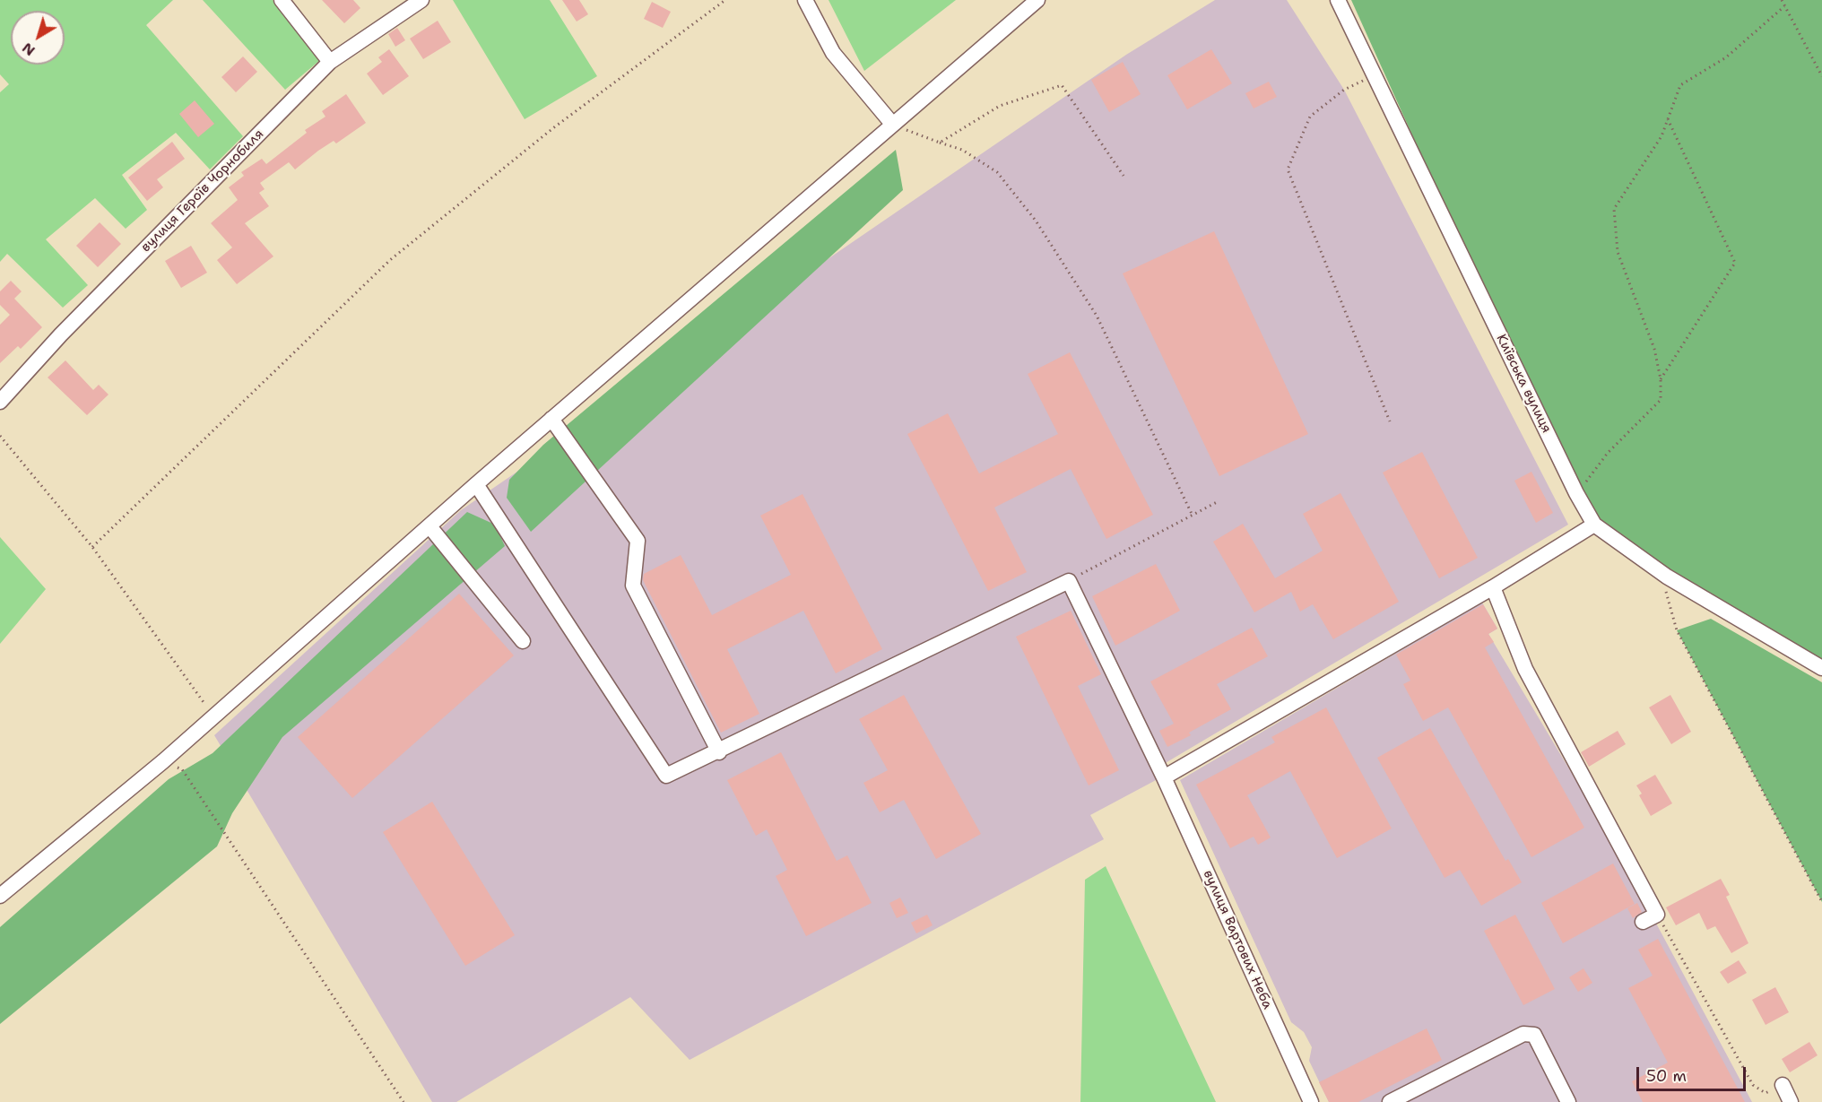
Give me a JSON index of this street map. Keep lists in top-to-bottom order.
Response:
{
  "streets": {
    "street": ["вулиця Героїв Чорнобиля", "Київська вулиця", "вулиця Вартових Неба"]
  },
  "scale_bar": "50 m",
  "north": "bottom left"
}
